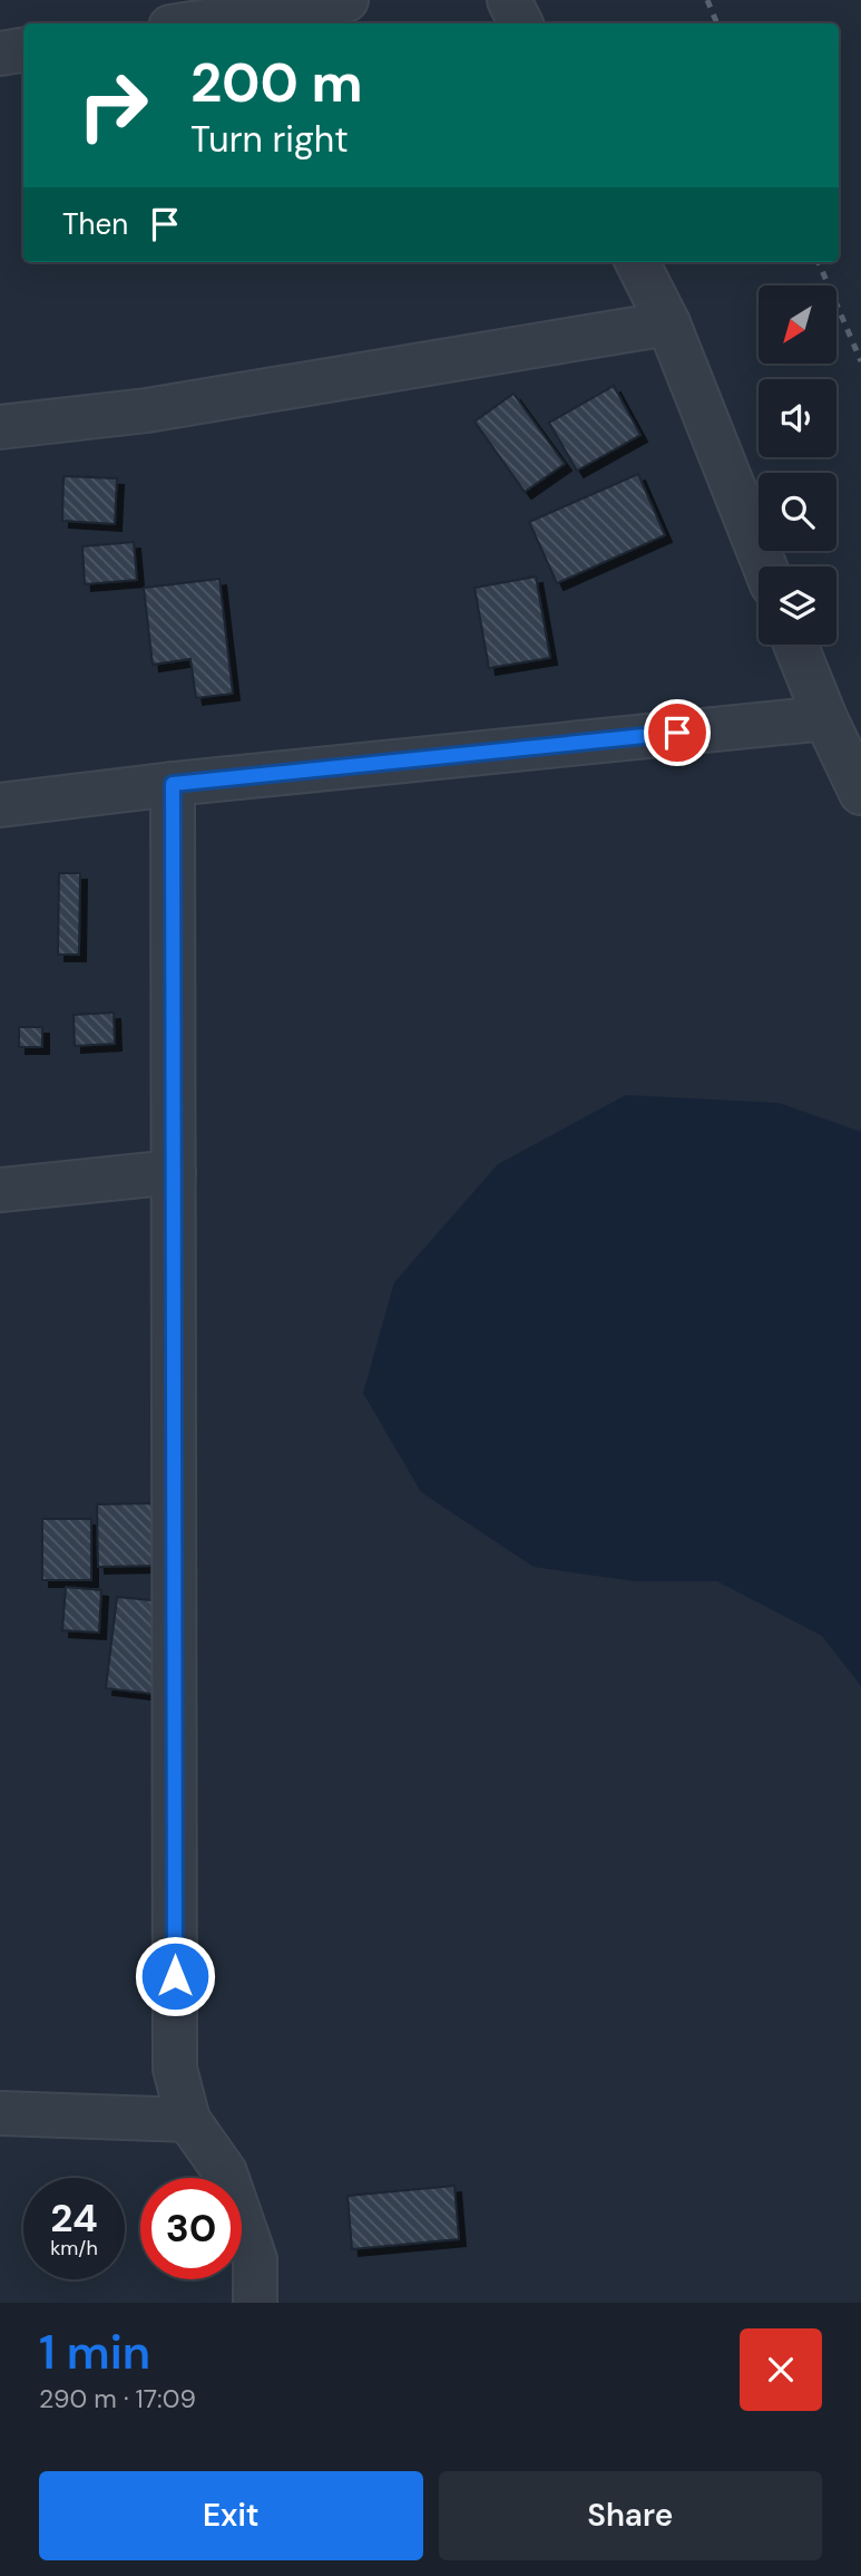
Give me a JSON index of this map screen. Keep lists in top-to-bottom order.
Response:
{
  "north": "bottom left",
  "page": {
    "turn": ["200 m", "Turn right"],
    "then": "Then",
    "speed": "24 km/h",
    "limit": "30",
    "heading": ["1 min", "290 m · 17:09"],
    "buttons": ["Exit", "Share"]
  }
}
